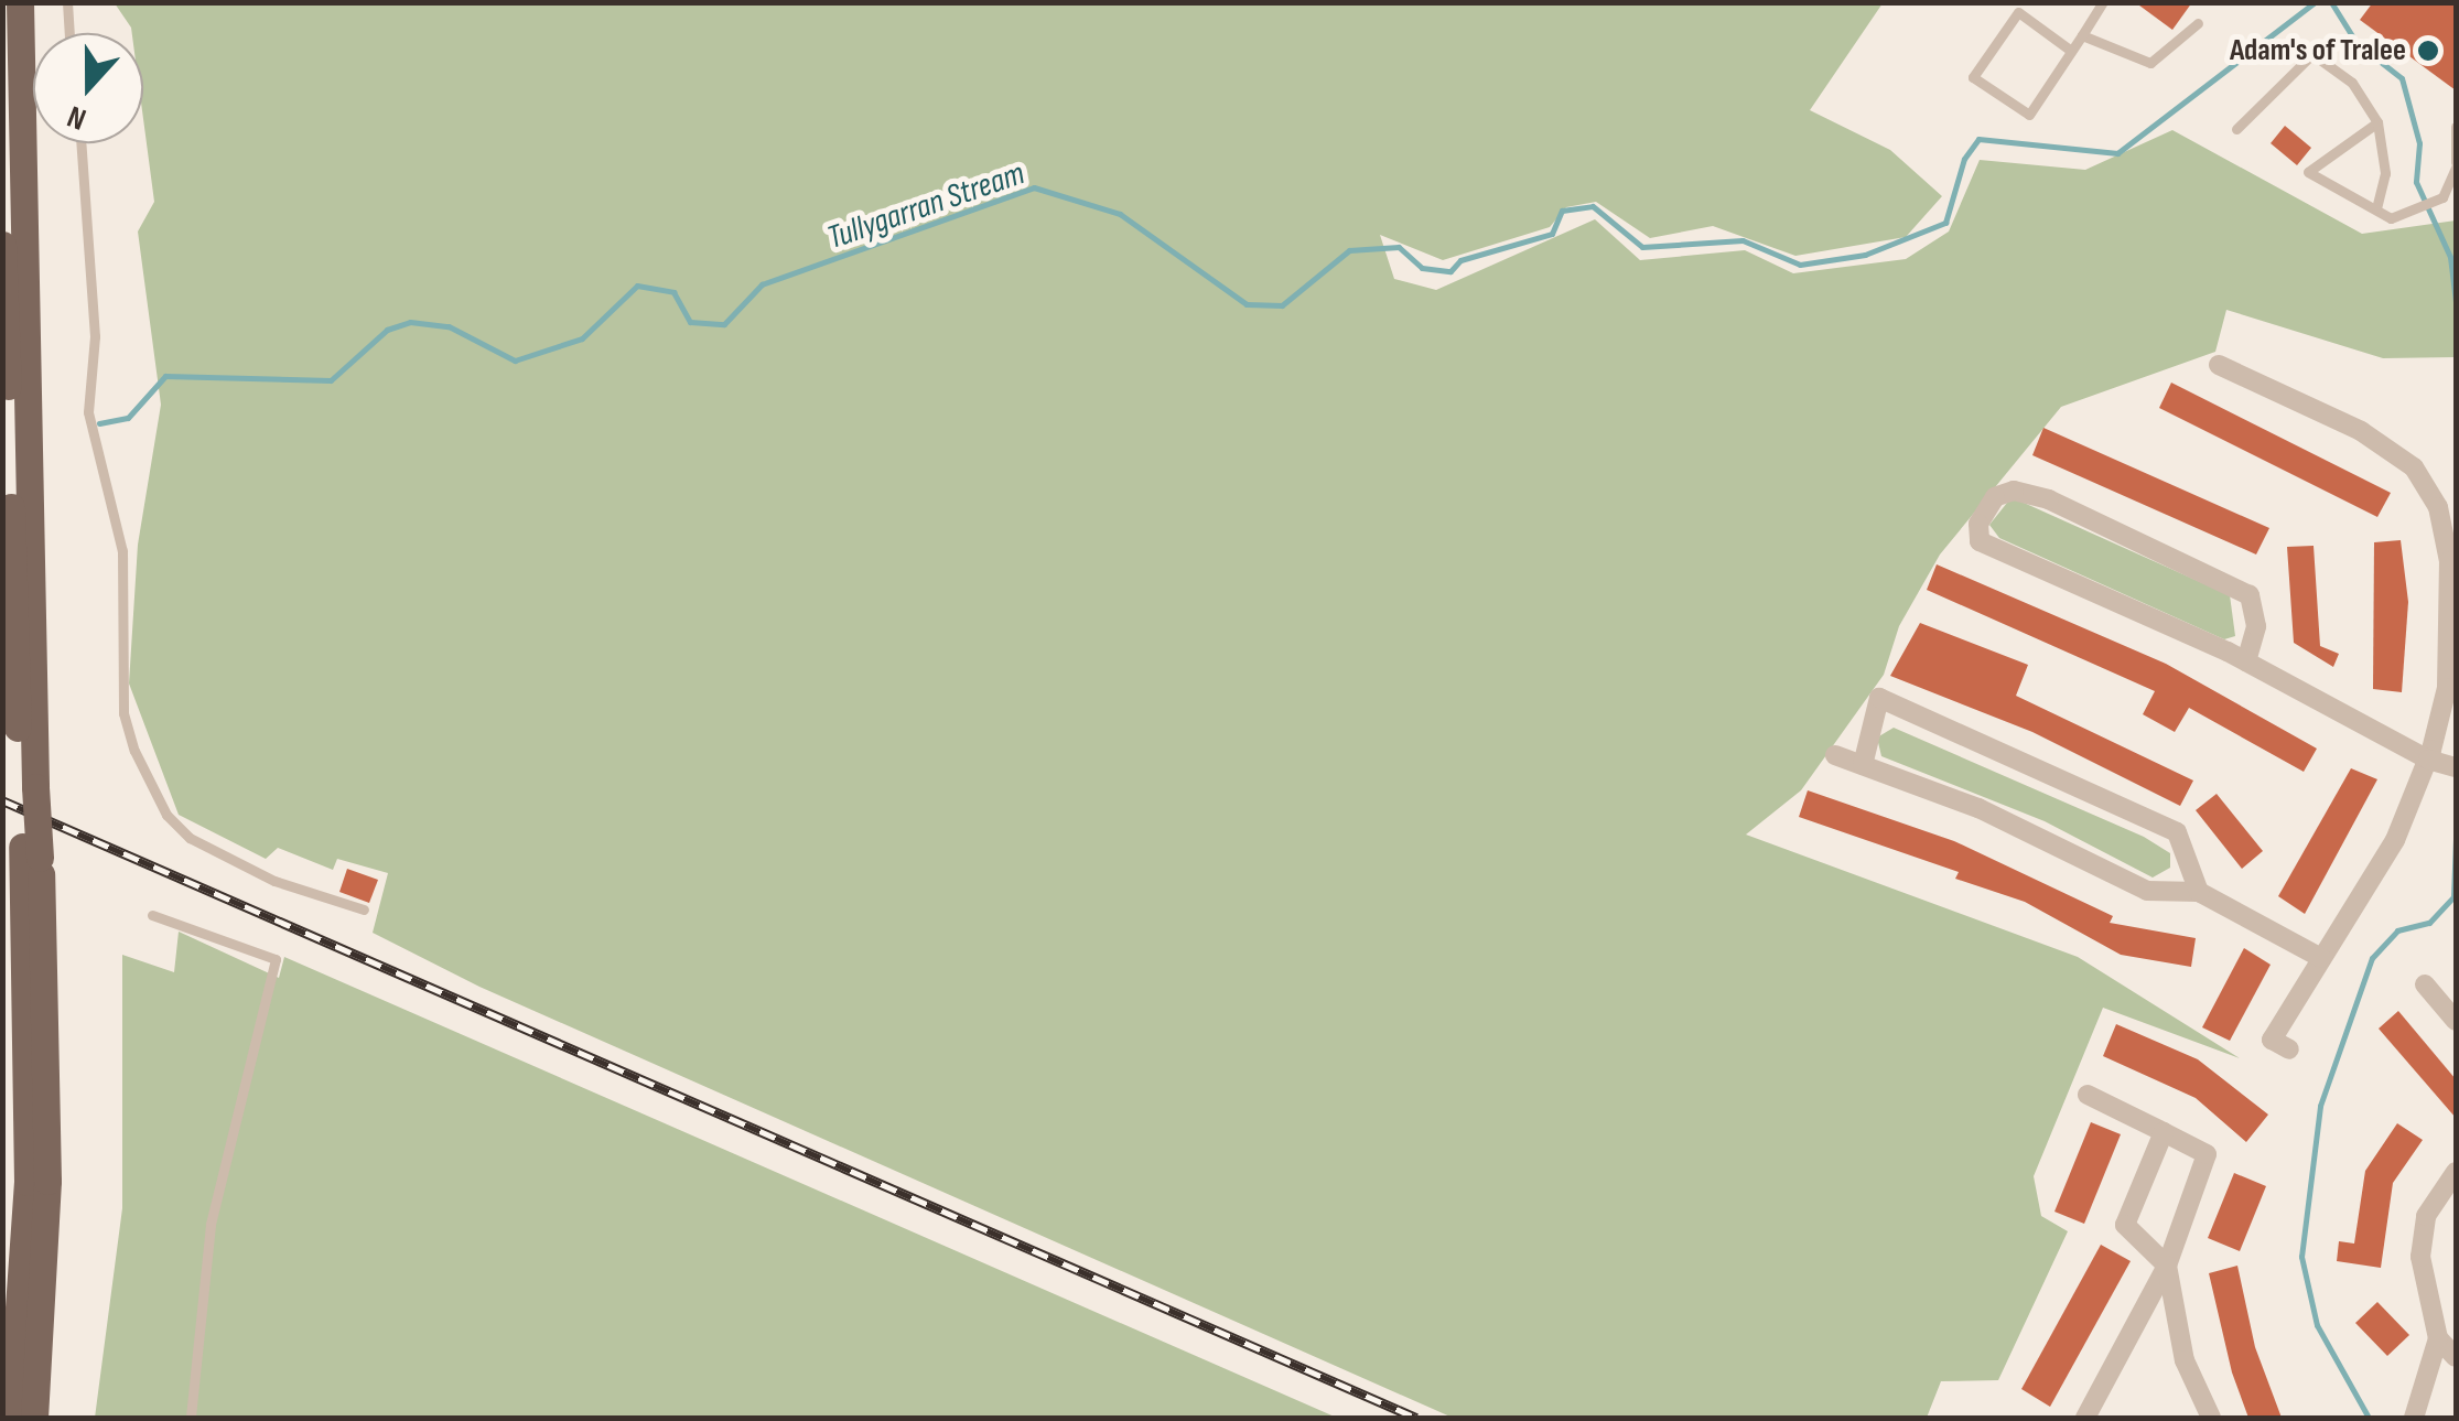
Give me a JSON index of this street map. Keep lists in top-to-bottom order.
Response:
{
  "water": ["Tullygarran Stream"],
  "places": ["Adam's of Tralee"],
  "north": "bottom"
}
